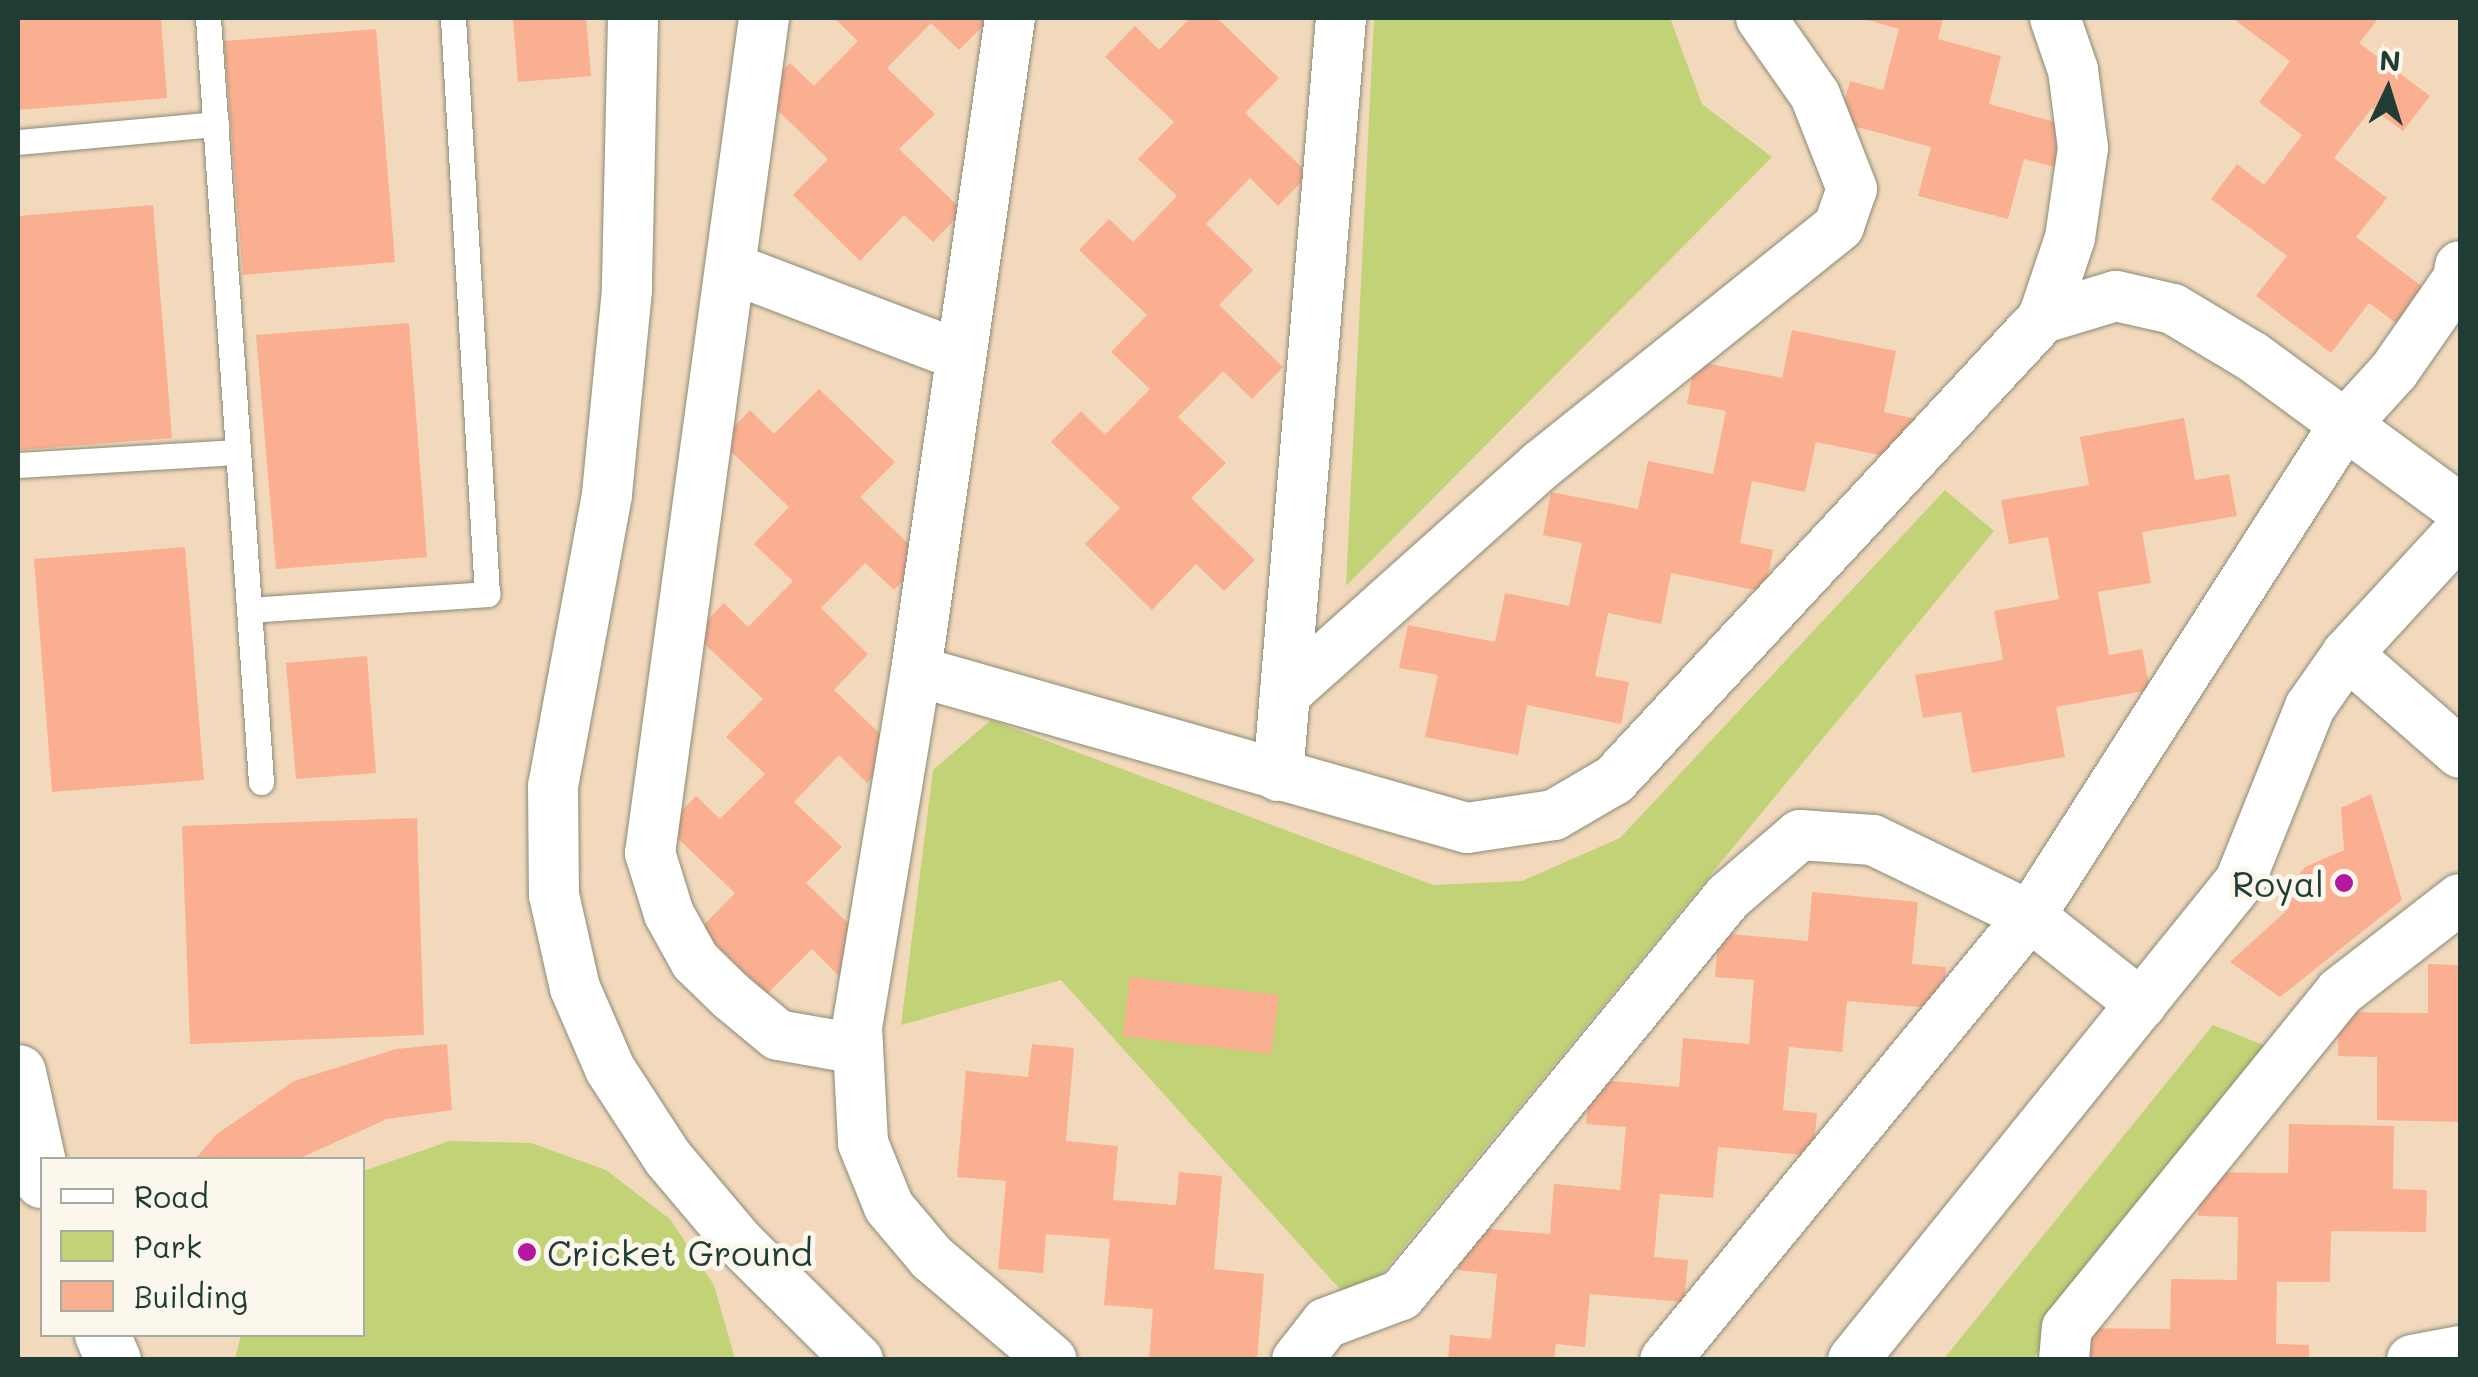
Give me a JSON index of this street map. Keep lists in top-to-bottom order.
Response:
{
  "places": ["Royal", "Cricket Ground"],
  "legend": ["Road", "Park", "Building"],
  "north": "top"
}
